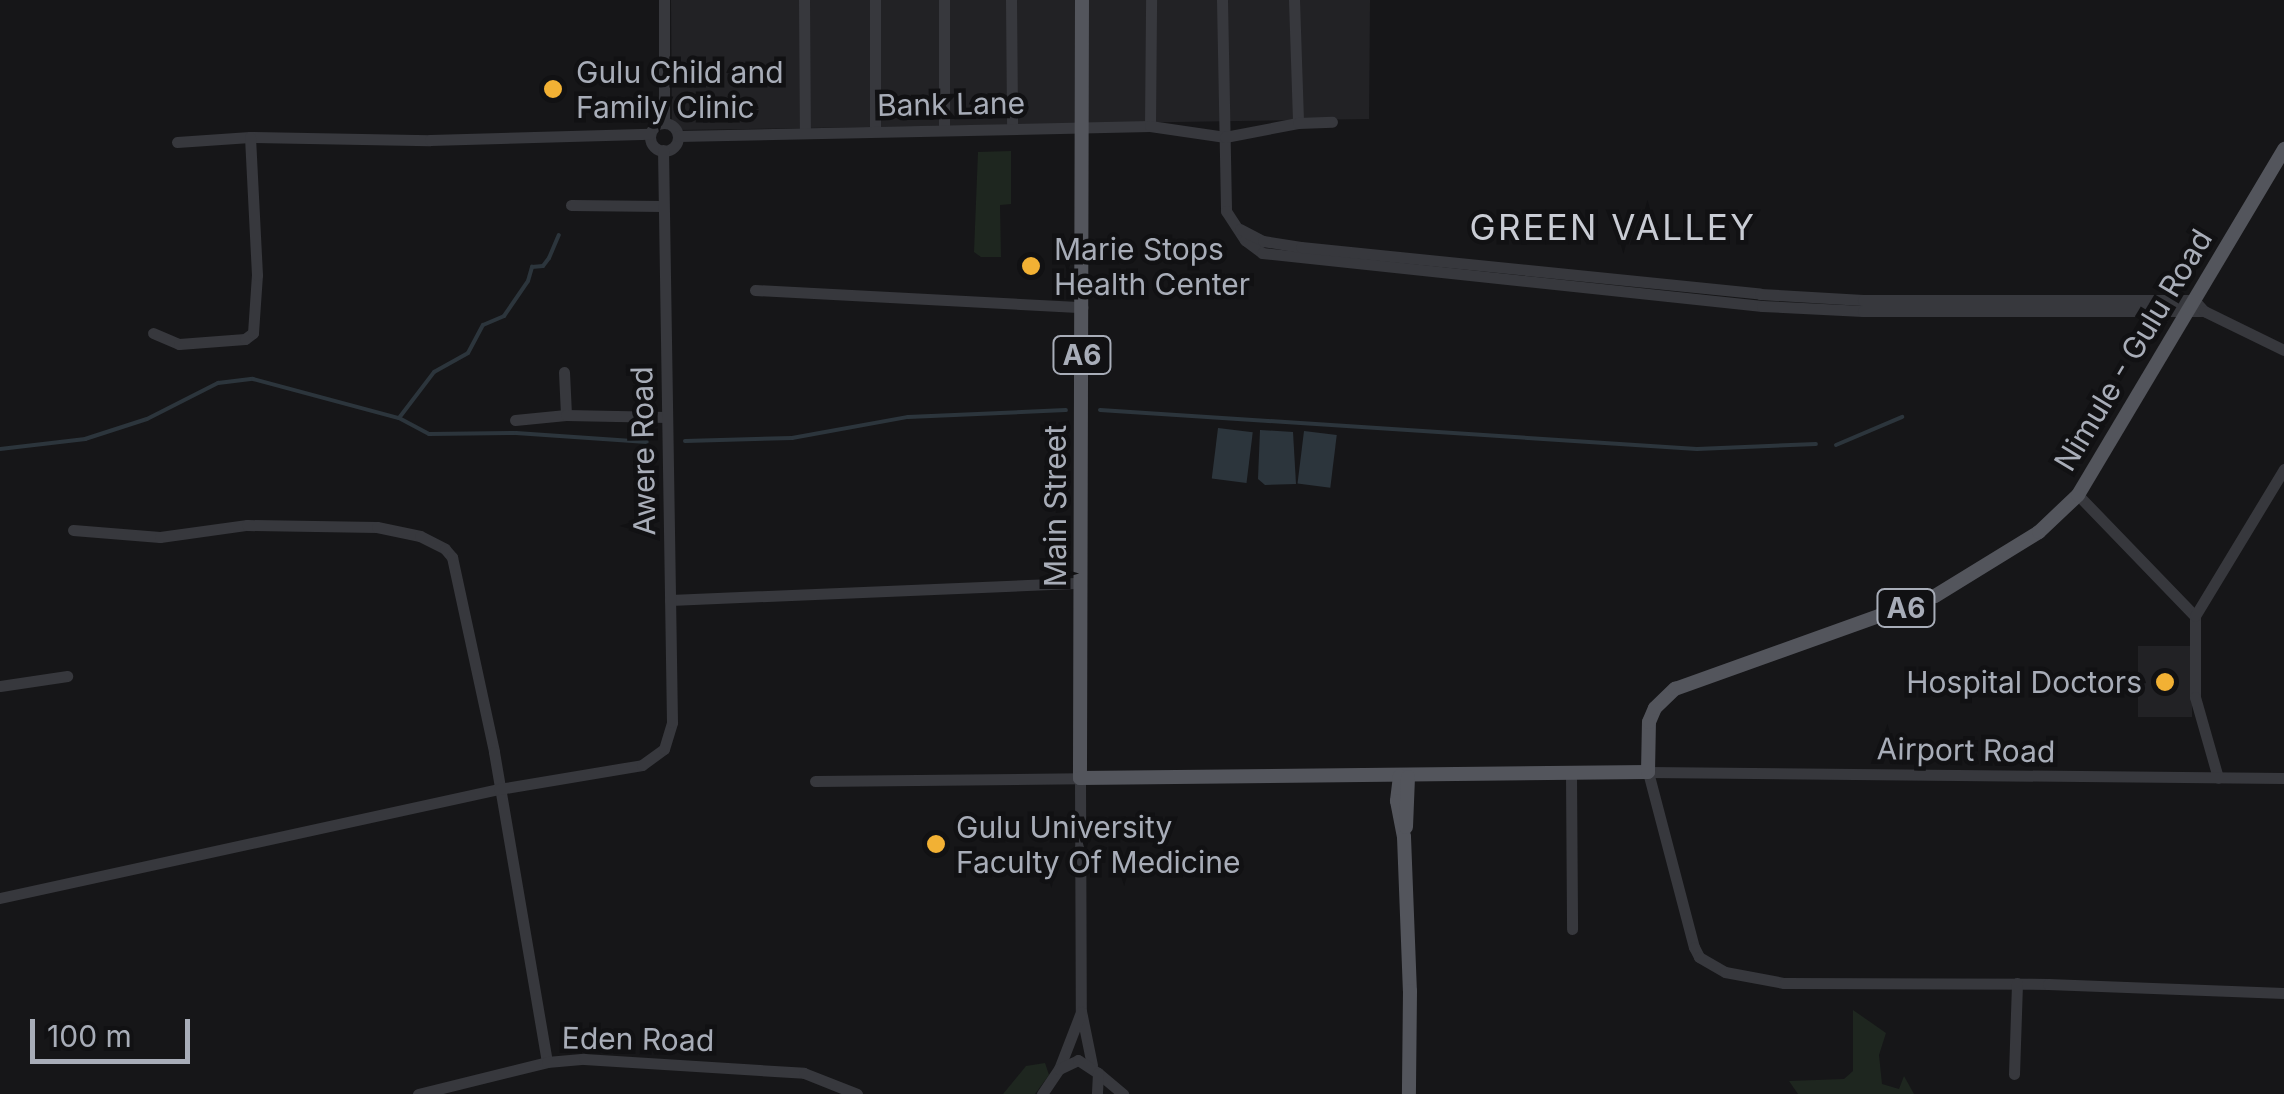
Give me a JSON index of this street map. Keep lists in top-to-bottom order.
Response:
{
  "streets": {
    "main road": ["Nimule - Gulu Road", "A6", "Main Street"],
    "street": [
      "Bank Lane",
      "Awere Road",
      "Airport Road",
      "Eden Road"
    ]
  },
  "crossings": [
    ["Bank Lane", "Awere Road"],
    ["Bank Lane", "Main Street"],
    ["Nimule - Gulu Road", "Airport Road"]
  ],
  "districts": ["GREEN VALLEY"],
  "places": [
    "Gulu Child and Family Clinic",
    "Marie Stops Health Center",
    "Hospital Doctors",
    "Gulu University Faculty Of Medicine"
  ],
  "scale_bar": "100 m"
}
